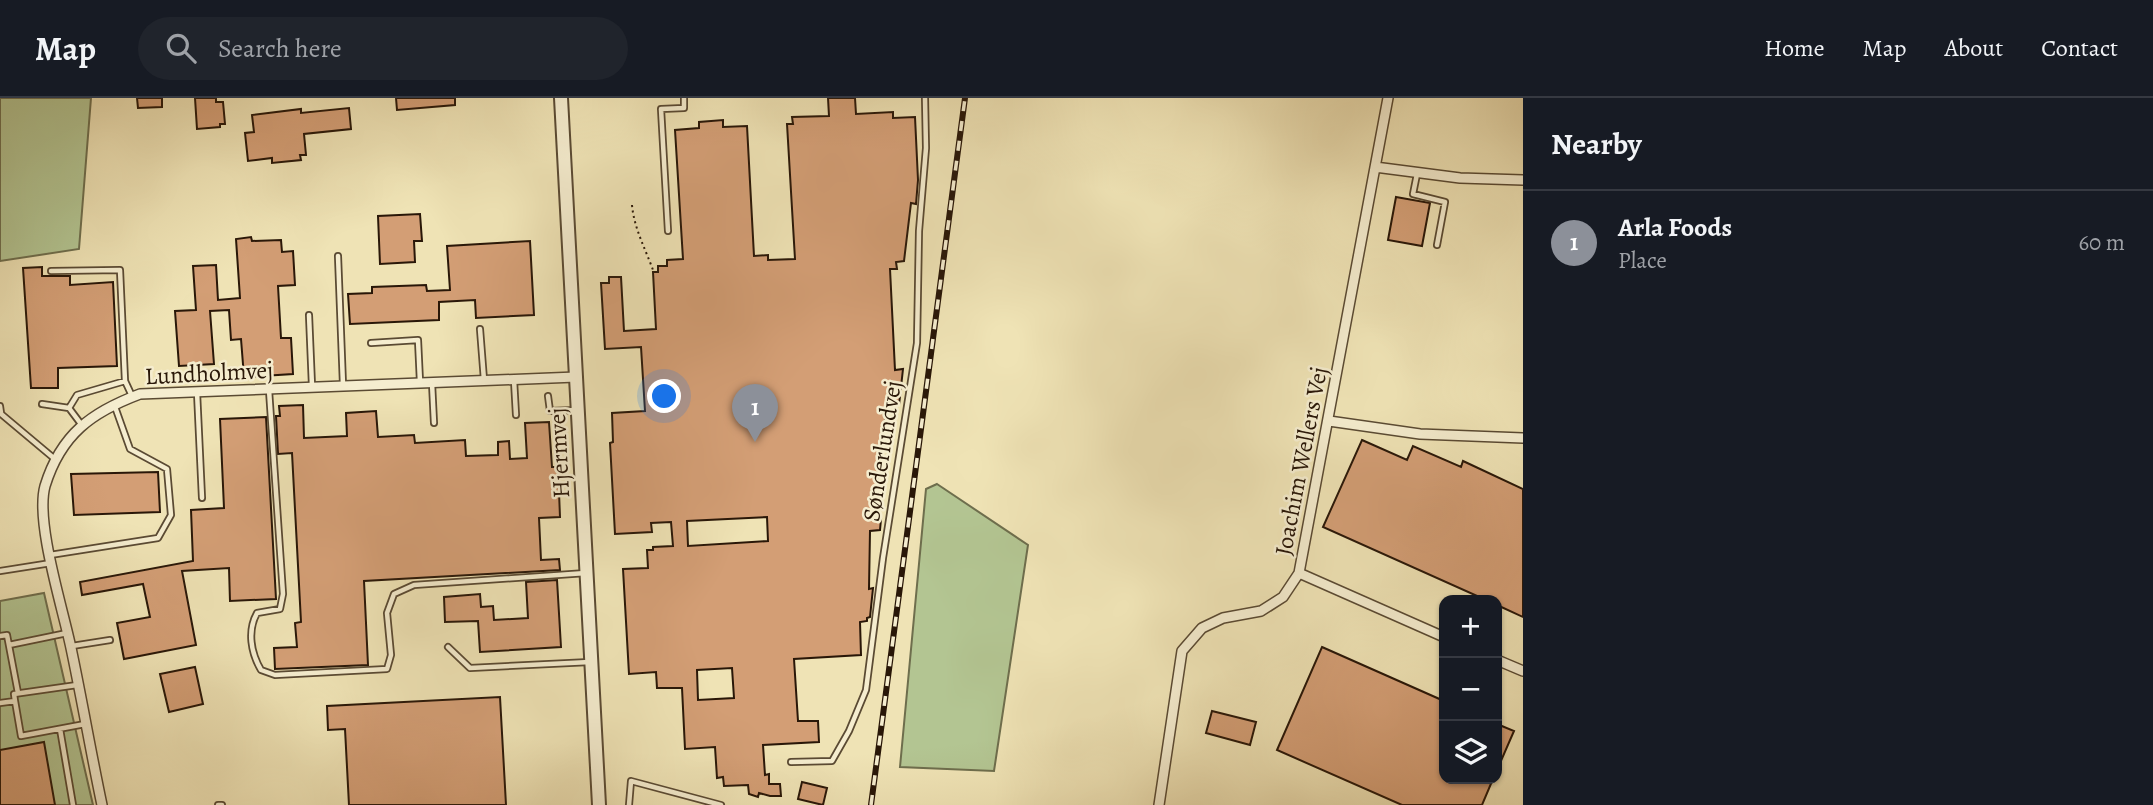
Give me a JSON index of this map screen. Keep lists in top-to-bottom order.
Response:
{
  "streets": {
    "street": ["Lundholmvej", "Hjermvej", "Joachim Wellers Vej"],
    "lane": ["Sønderlundvej"]
  },
  "crossings": [
    ["Lundholmvej", "Hjermvej"]
  ],
  "page": {
    "header": "Map",
    "search": "Search here",
    "nav": [
      "Home",
      "Map",
      "About",
      "Contact"
    ],
    "heading": "Nearby",
    "list": [
      {
        "mark": "1",
        "name": "Arla Foods",
        "note": "Place",
        "value": "60 m"
      }
    ],
    "pins": "1",
    "map_buttons": ["+", "−"]
  }
}
